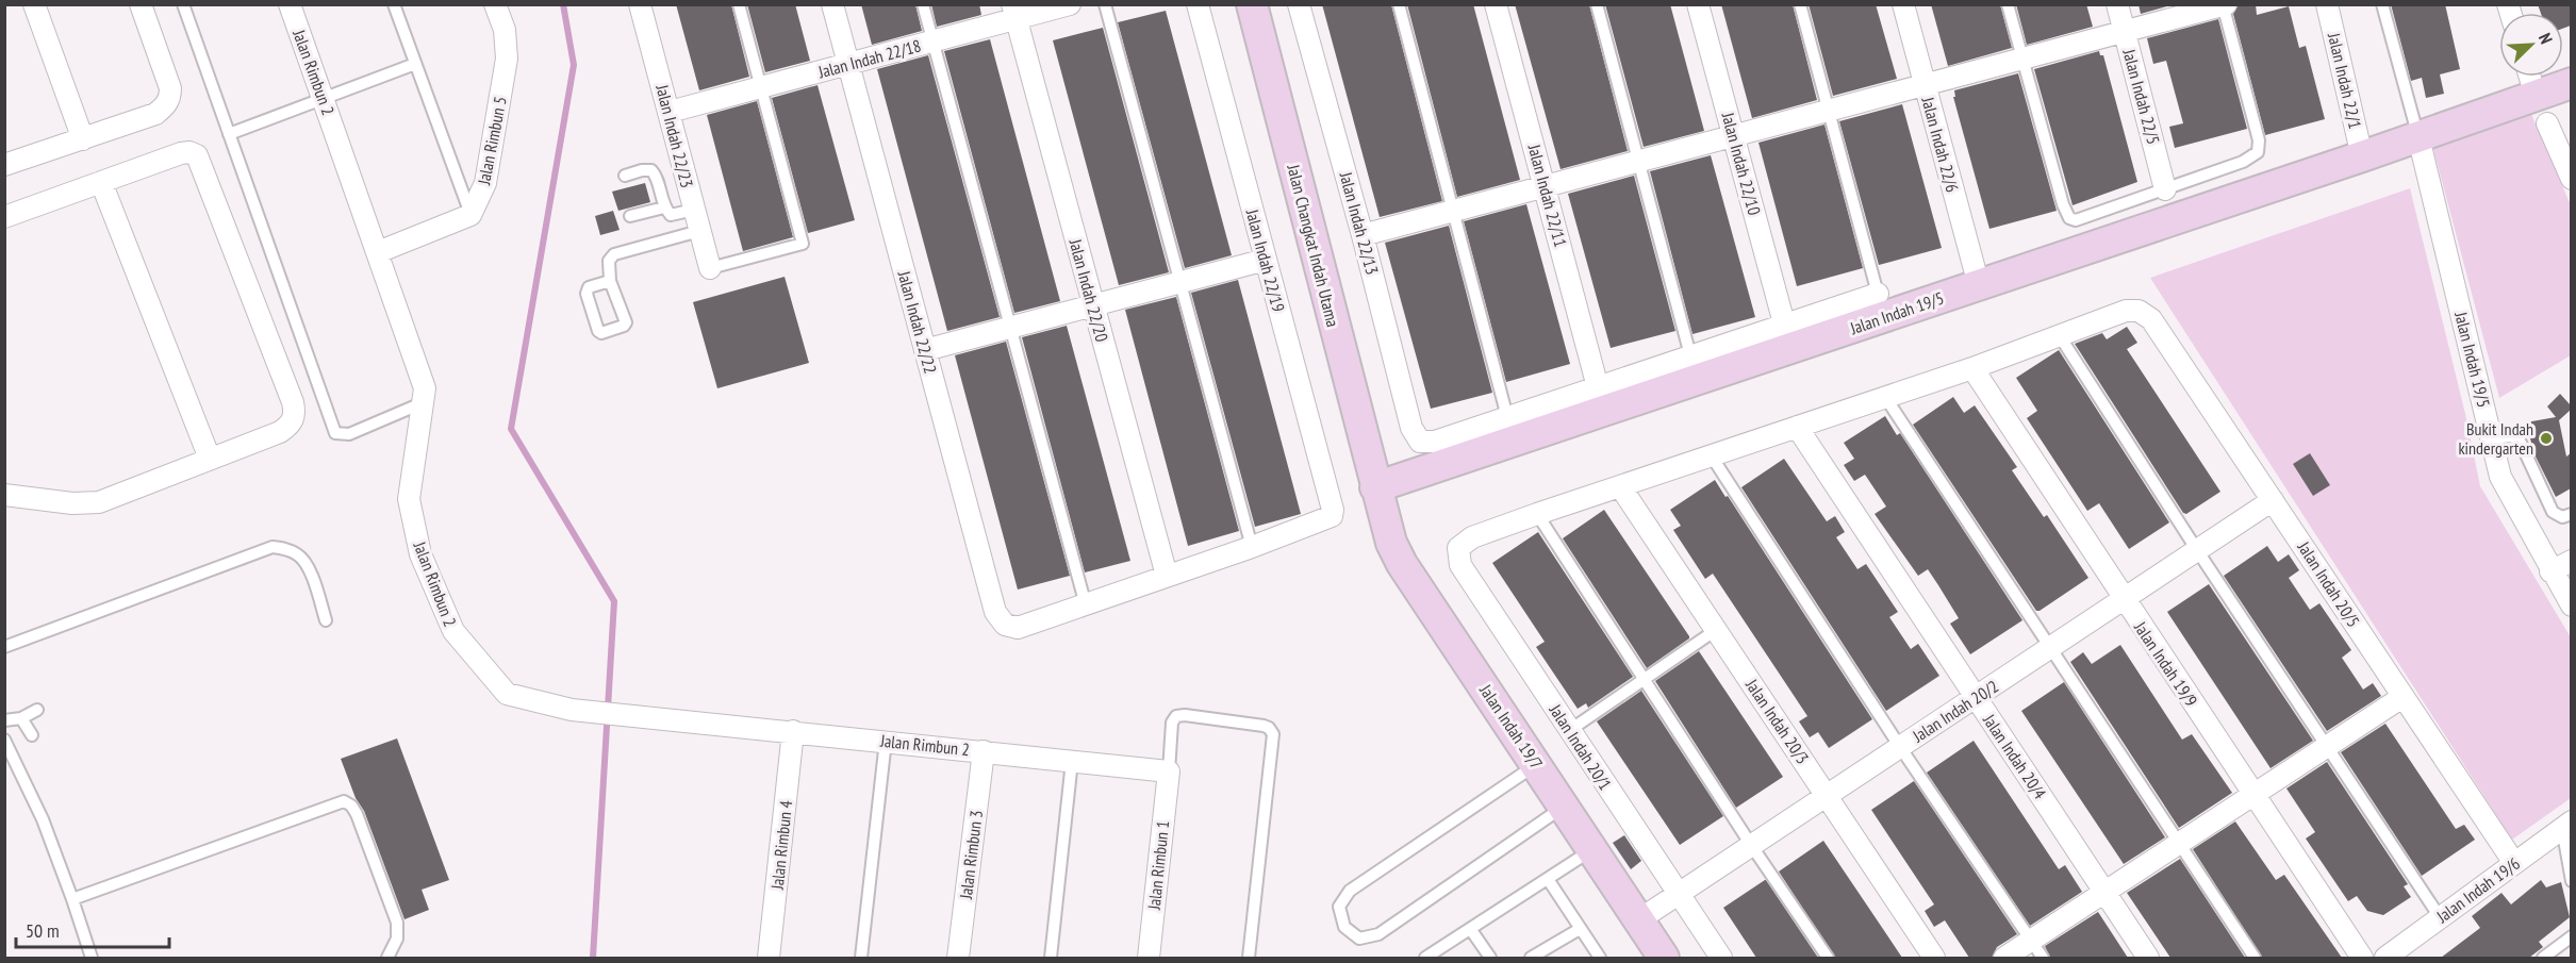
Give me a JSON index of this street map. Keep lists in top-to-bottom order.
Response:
{
  "streets": {
    "street": [
      "Jalan Indah 22/18",
      "Jalan Rimbun 2",
      "Jalan Indah 22/1",
      "Jalan Indah 22/5",
      "Jalan Indah 22/23",
      "Jalan Rimbun 5",
      "Jalan Indah 22/6",
      "Jalan Indah 22/10",
      "Jalan Indah 22/11",
      "Jalan Indah 22/13",
      "Jalan Changkat Indah Utama",
      "Jalan Indah 22/19",
      "Jalan Indah 22/20",
      "Jalan Indah 19/5",
      "Jalan Indah 22/22",
      "Jalan Indah 20/5",
      "Jalan Indah 19/9",
      "Jalan Indah 20/2",
      "Jalan Indah 20/3",
      "Jalan Indah 19/7",
      "Jalan Indah 20/1",
      "Jalan Indah 20/4",
      "Jalan Rimbun 4",
      "Jalan Rimbun 3",
      "Jalan Rimbun 1",
      "Jalan Indah 19/6"
    ]
  },
  "crossings": [
    ["Jalan Indah 22/18", "Jalan Indah 22/23"],
    ["Jalan Indah 22/18", "Jalan Indah 22/20"],
    ["Jalan Indah 22/18", "Jalan Indah 22/22"],
    ["Jalan Rimbun 2", "Jalan Rimbun 4"],
    ["Jalan Rimbun 2", "Jalan Rimbun 3"],
    ["Jalan Rimbun 2", "Jalan Rimbun 1"],
    ["Jalan Indah 22/1", "Jalan Indah 19/5"],
    ["Jalan Indah 22/6", "Jalan Indah 19/5"],
    ["Jalan Changkat Indah Utama", "Jalan Indah 19/5"],
    ["Jalan Changkat Indah Utama", "Jalan Indah 19/7"],
    ["Jalan Indah 19/5", "Jalan Indah 19/7"],
    ["Jalan Indah 20/5", "Jalan Indah 20/2"],
    ["Jalan Indah 20/5", "Jalan Indah 19/6"],
    ["Jalan Indah 19/9", "Jalan Indah 20/2"],
    ["Jalan Indah 20/2", "Jalan Indah 20/3"],
    ["Jalan Indah 20/2", "Jalan Indah 19/7"],
    ["Jalan Indah 20/2", "Jalan Indah 20/1"],
    ["Jalan Indah 20/2", "Jalan Indah 20/4"]
  ],
  "places": ["Bukit Indah kindergarten"],
  "scale_bar": "50 m",
  "north": "top right"
}
